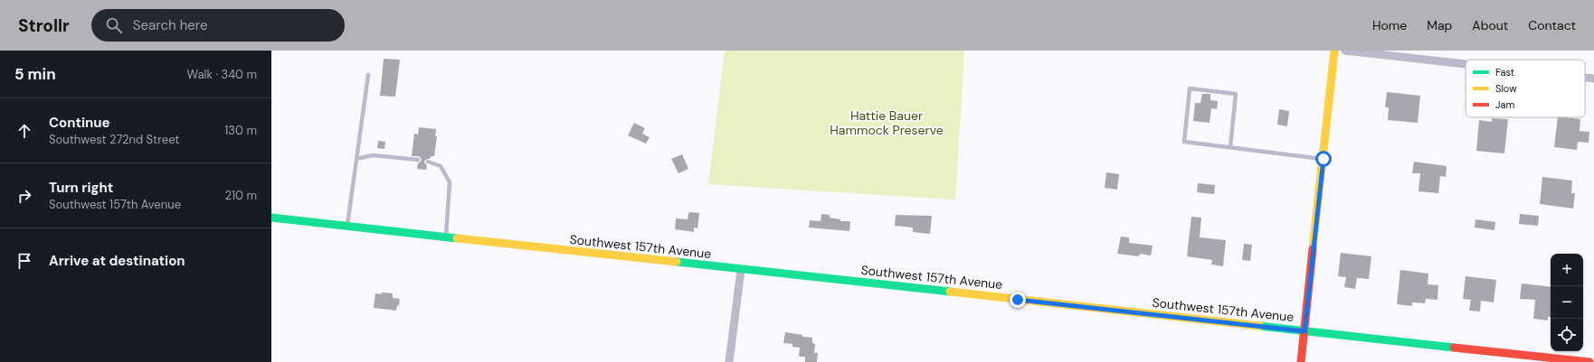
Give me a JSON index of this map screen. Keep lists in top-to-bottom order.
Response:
{
  "streets": {
    "street": ["Southwest 157th Avenue"]
  },
  "parks": ["Hattie Bauer Hammock Preserve"],
  "legend": ["Fast", "Slow", "Jam"],
  "page": {
    "header": "Strollr",
    "search": "Search here",
    "nav": [
      "Home",
      "Map",
      "About",
      "Contact"
    ],
    "heading": ["5 min", "Walk · 340 m"],
    "list": [
      ["Continue", "Southwest 272nd Street", "130 m"],
      ["Turn right", "Southwest 157th Avenue", "210 m"],
      "Arrive at destination"
    ],
    "map_buttons": ["+", "−"]
  }
}
